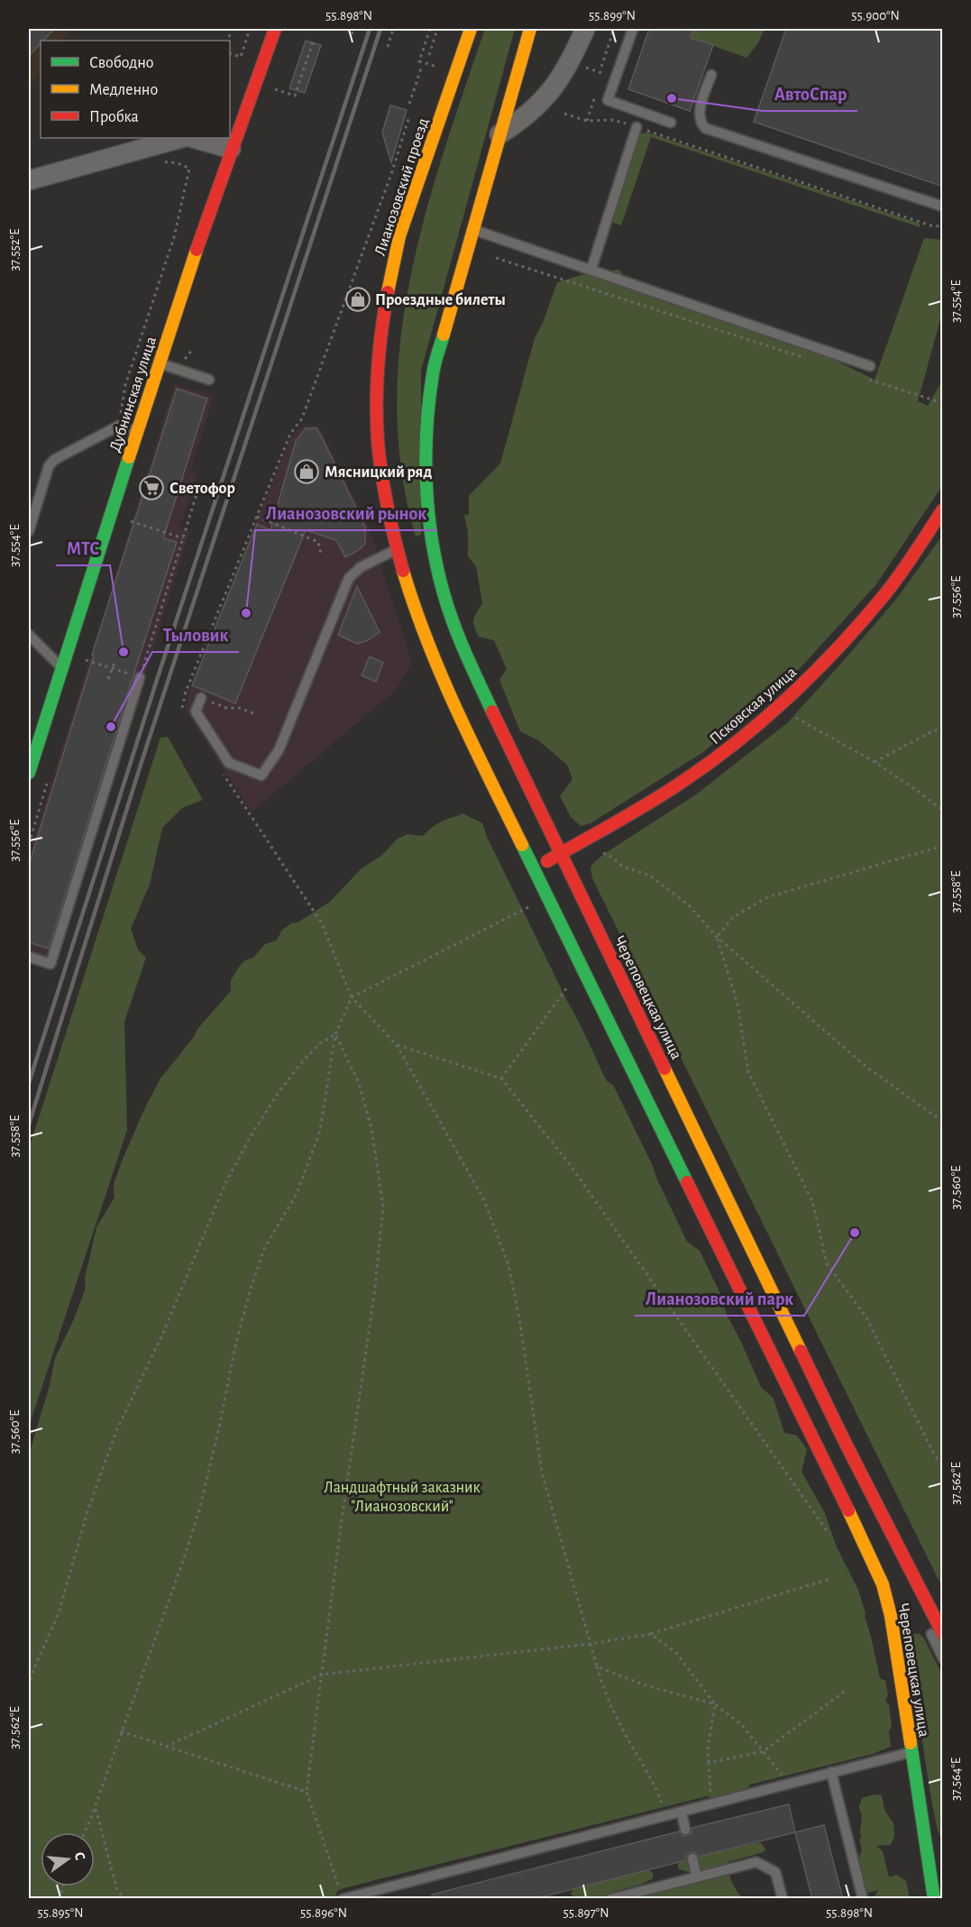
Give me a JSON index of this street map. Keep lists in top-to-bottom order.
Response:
{
  "streets": {
    "main road": [
      "Лианозовский проезд",
      "Дубнинская улица",
      "Псковская улица",
      "Череповецкая улица"
    ]
  },
  "crossings": [
    ["Лианозовский проезд", "Череповецкая улица"],
    ["Псковская улица", "Череповецкая улица"]
  ],
  "parks": ["Ландшафтный заказник \"Лианозовский\""],
  "places": {
    "other": [
      "АвтоСпар",
      "Лианозовский рынок",
      "МТС",
      "Тыловик",
      "Лианозовский парк"
    ],
    "shop": ["Проездные билеты", "Мясницкий ряд"],
    "supermarket": ["Светофор"]
  },
  "legend": ["Свободно", "Медленно", "Пробка"],
  "north": "right",
  "coordinates": [
    "55.898°N",
    "55.899°N",
    "55.900°N",
    "37.552°E",
    "37.554°E",
    "37.556°E",
    "37.558°E",
    "37.560°E",
    "37.562°E",
    "37.564°E",
    "55.895°N",
    "55.896°N",
    "55.897°N"
  ]
}
